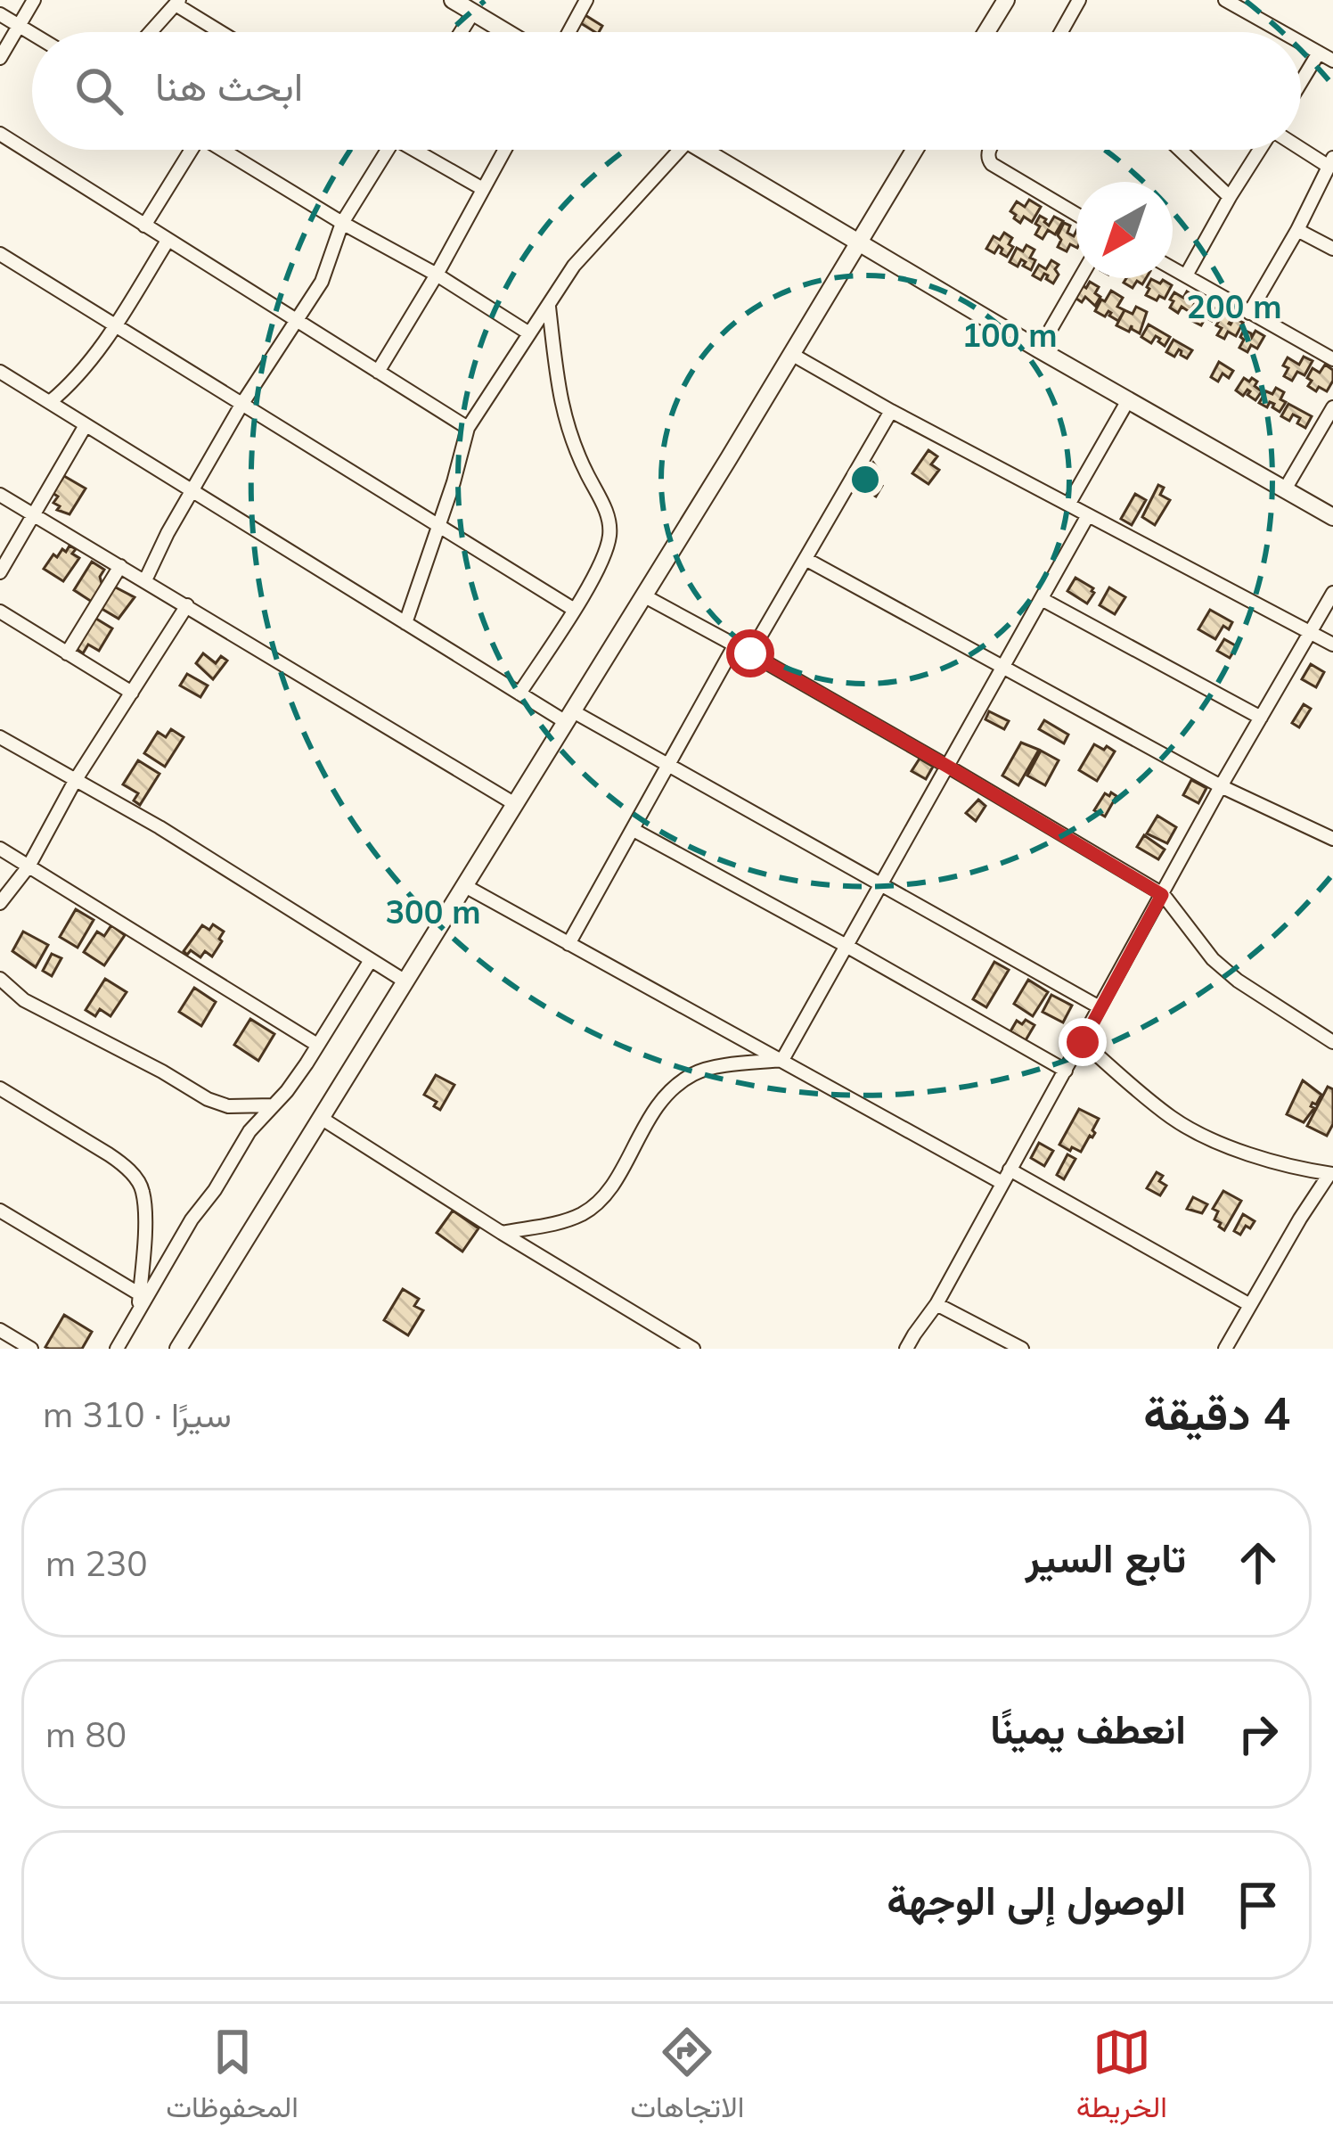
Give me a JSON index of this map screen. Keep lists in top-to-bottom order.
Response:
{
  "north": "bottom left",
  "page": {
    "search": "ابحث هنا",
    "heading": ["4 دقيقة", "سيرًا · 310 m"],
    "list": [
      ["تابع السير", "230 m"],
      ["انعطف يمينًا", "80 m"],
      "الوصول إلى الوجهة"
    ],
    "nav": ["الخريطة", "الاتجاهات", "المحفوظات"]
  },
  "rings": ["200 m", "100 m", "300 m"]
}
